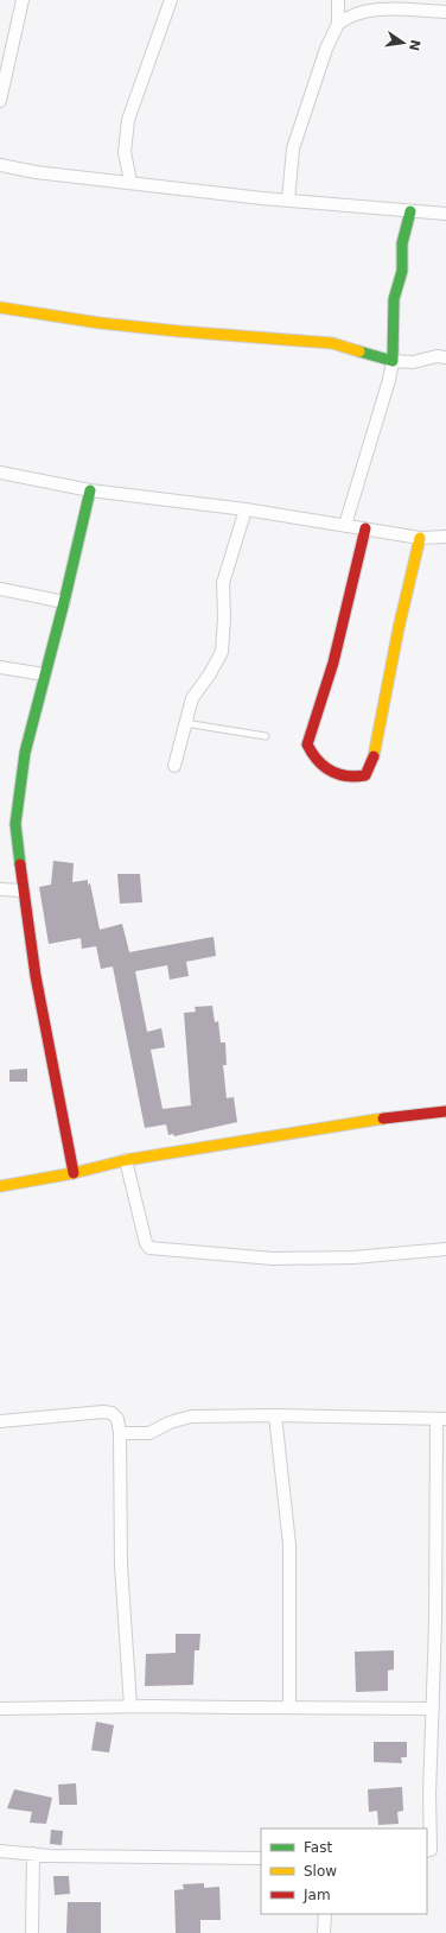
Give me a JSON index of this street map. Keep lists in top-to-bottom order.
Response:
{
  "legend": ["Fast", "Slow", "Jam"],
  "north": "right"
}
